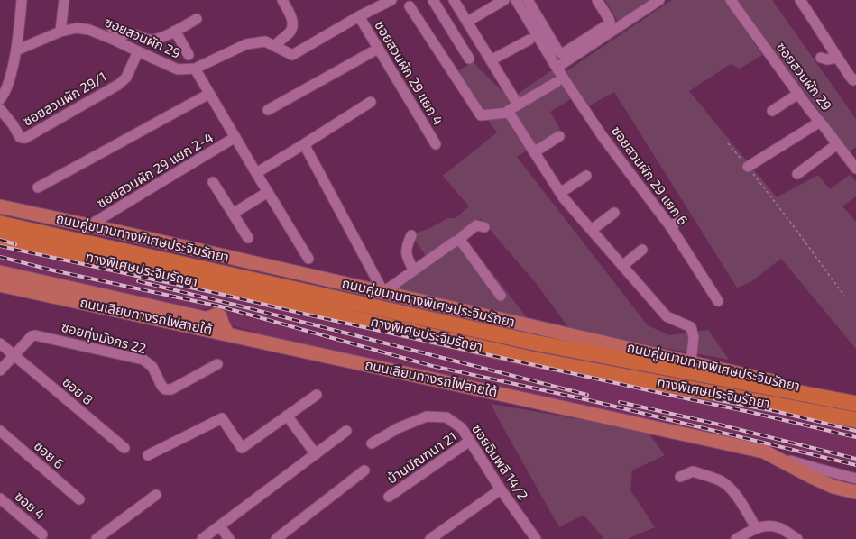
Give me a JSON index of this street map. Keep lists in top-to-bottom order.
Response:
{
  "streets": {
    "highway": ["ทางพิเศษประจิมรัถยา"],
    "main road": ["ถนนคู่ขนานทางพิเศษประจิมรัถยา", "ถนนเลียบทางรถไฟสายใต้"],
    "street": [
      "ซอยสวนผัก 29",
      "ซอยสวนผัก 29 แยก 4",
      "ซอยสวนผัก 29/1",
      "ซอยสวนผัก 29 แยก 2-4",
      "ซอยสวนผัก 29 แยก 6",
      "ซอยทุ่งมังกร 22",
      "ซอย 8",
      "ซอย 6",
      "บ้านมัณฑนา 21",
      "ซอยฉิมพลี 14/2",
      "ซอย 4"
    ]
  },
  "crossings": [
    ["ซอยสวนผัก 29", "ซอยสวนผัก 29 แยก 4"],
    ["ซอยสวนผัก 29", "ซอยสวนผัก 29/1"],
    ["ซอยสวนผัก 29 แยก 2-4", "ถนนคู่ขนานทางพิเศษประจิมรัถยา"],
    ["ซอยทุ่งมังกร 22", "ซอย 8"],
    ["บ้านมัณฑนา 21", "ซอยฉิมพลี 14/2"]
  ]
}
